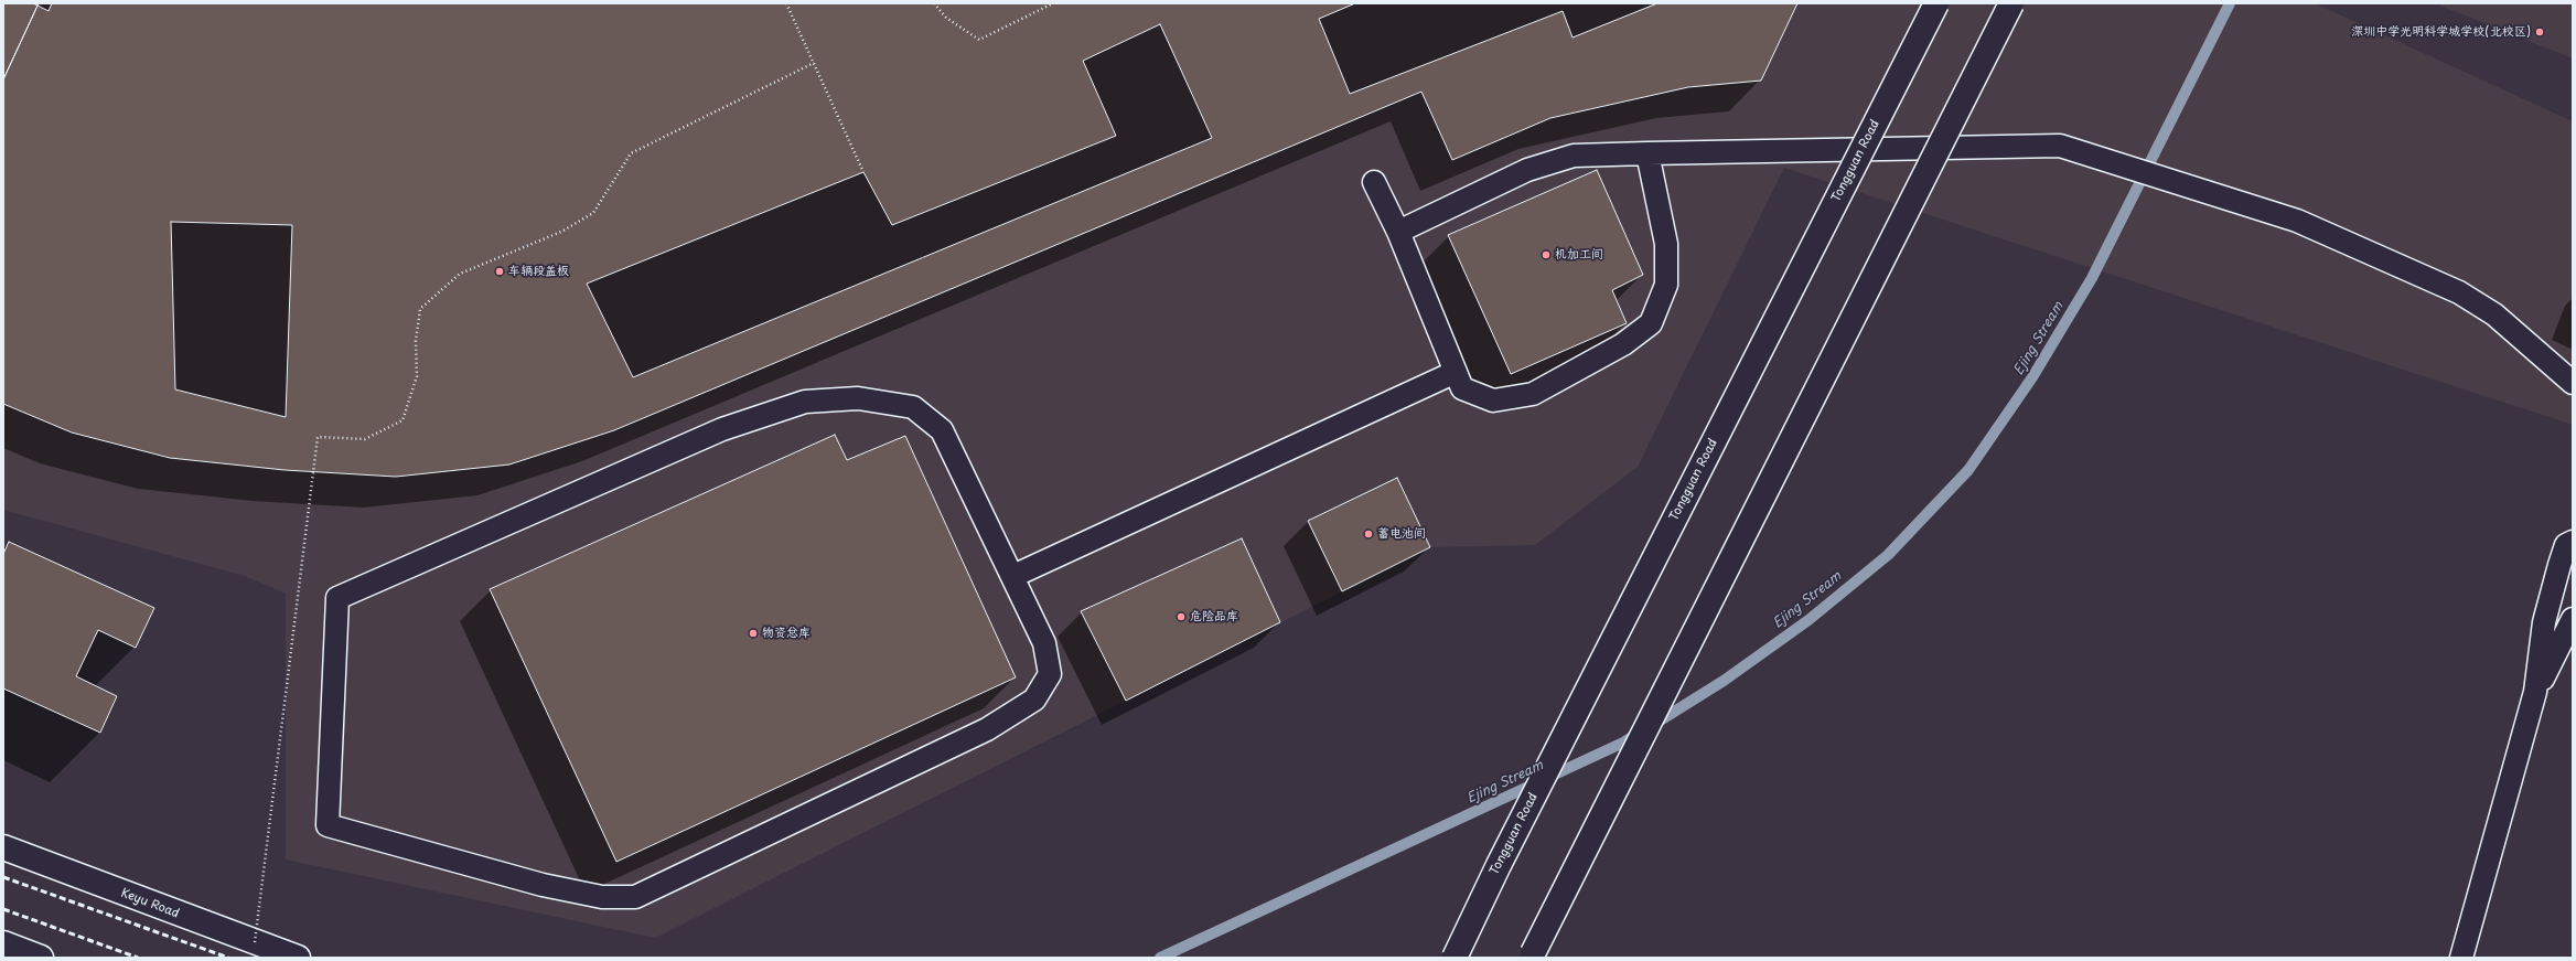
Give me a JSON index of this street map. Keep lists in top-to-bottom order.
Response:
{
  "streets": {
    "street": ["Tongguan Road", "Keyu Road"]
  },
  "water": ["Ejing Stream"],
  "places": [
    "深圳中学光明科学城学校(北校区)",
    "机加工间",
    "车辆段盖板",
    "蓄电池间",
    "危险品库",
    "物资总库"
  ]
}
